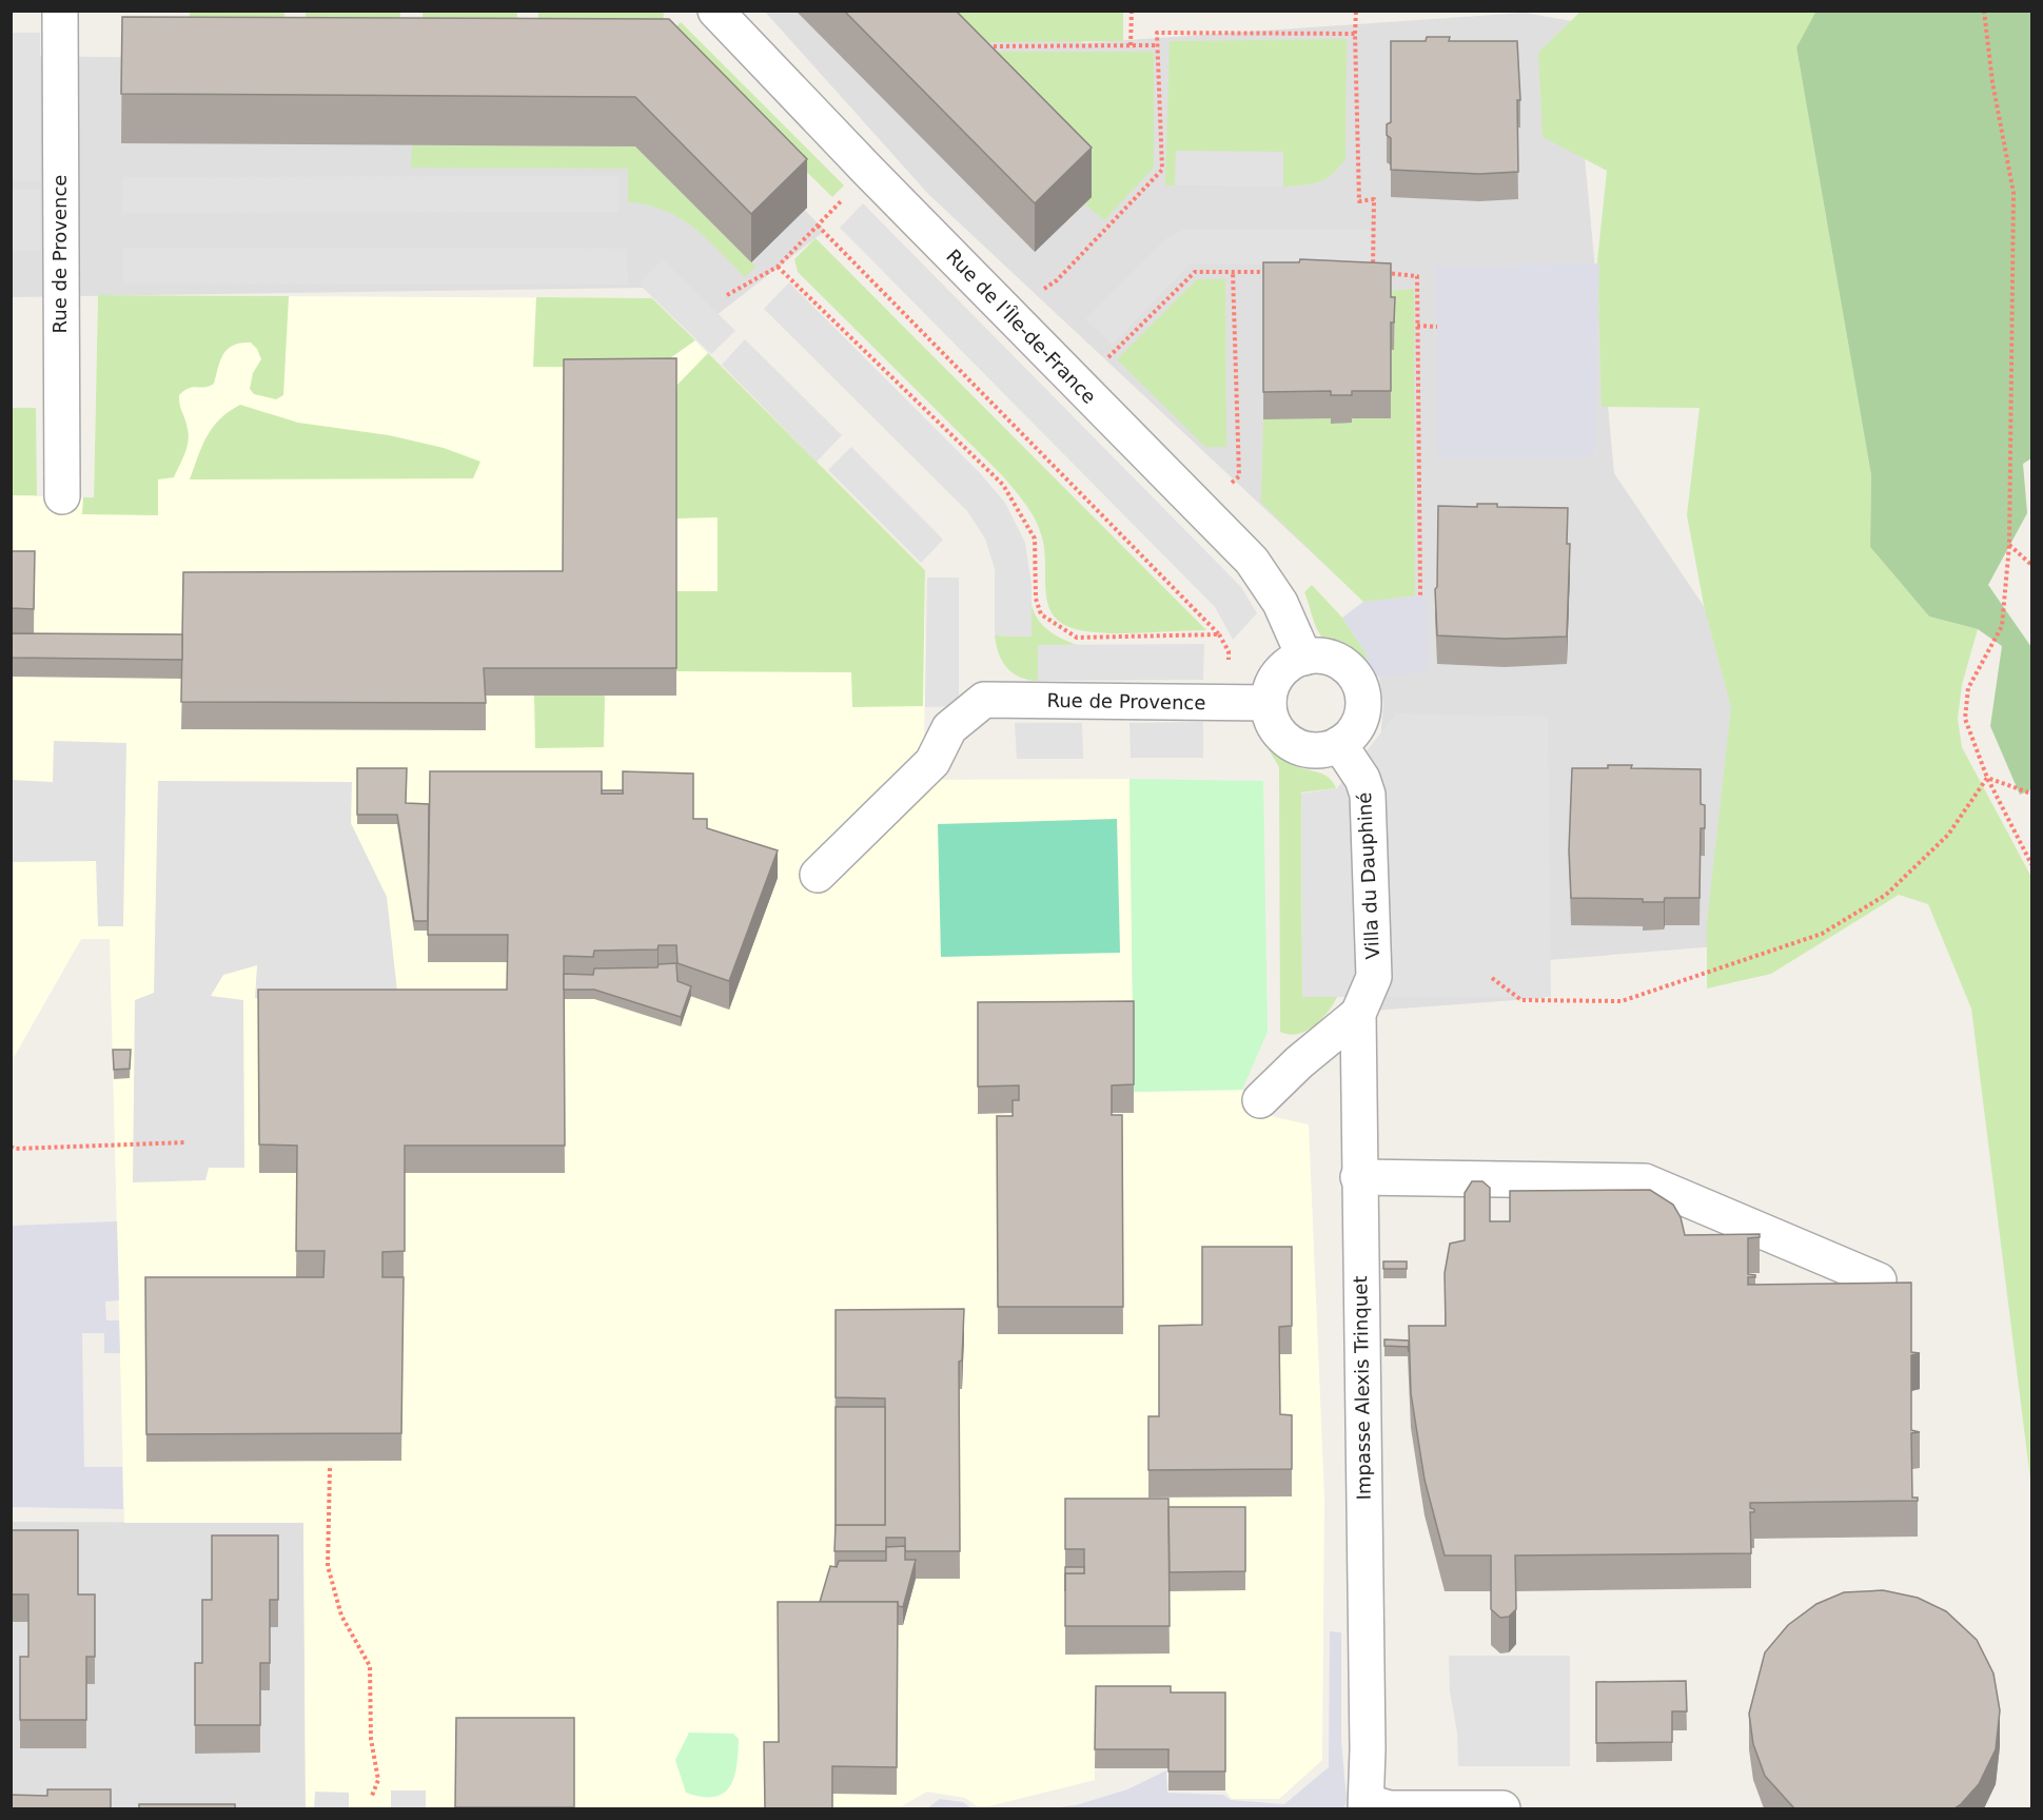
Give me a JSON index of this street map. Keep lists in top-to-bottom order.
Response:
{
  "streets": {
    "street": [
      "Rue de Provence",
      "Rue de l'Île-de-France",
      "Villa du Dauphiné",
      "Impasse Alexis Trinquet"
    ]
  },
  "crossings": [
    ["Rue de Provence", "Rue de l'Île-de-France"],
    ["Rue de Provence", "Villa du Dauphiné"],
    ["Rue de l'Île-de-France", "Villa du Dauphiné"],
    ["Villa du Dauphiné", "Impasse Alexis Trinquet"]
  ]
}
